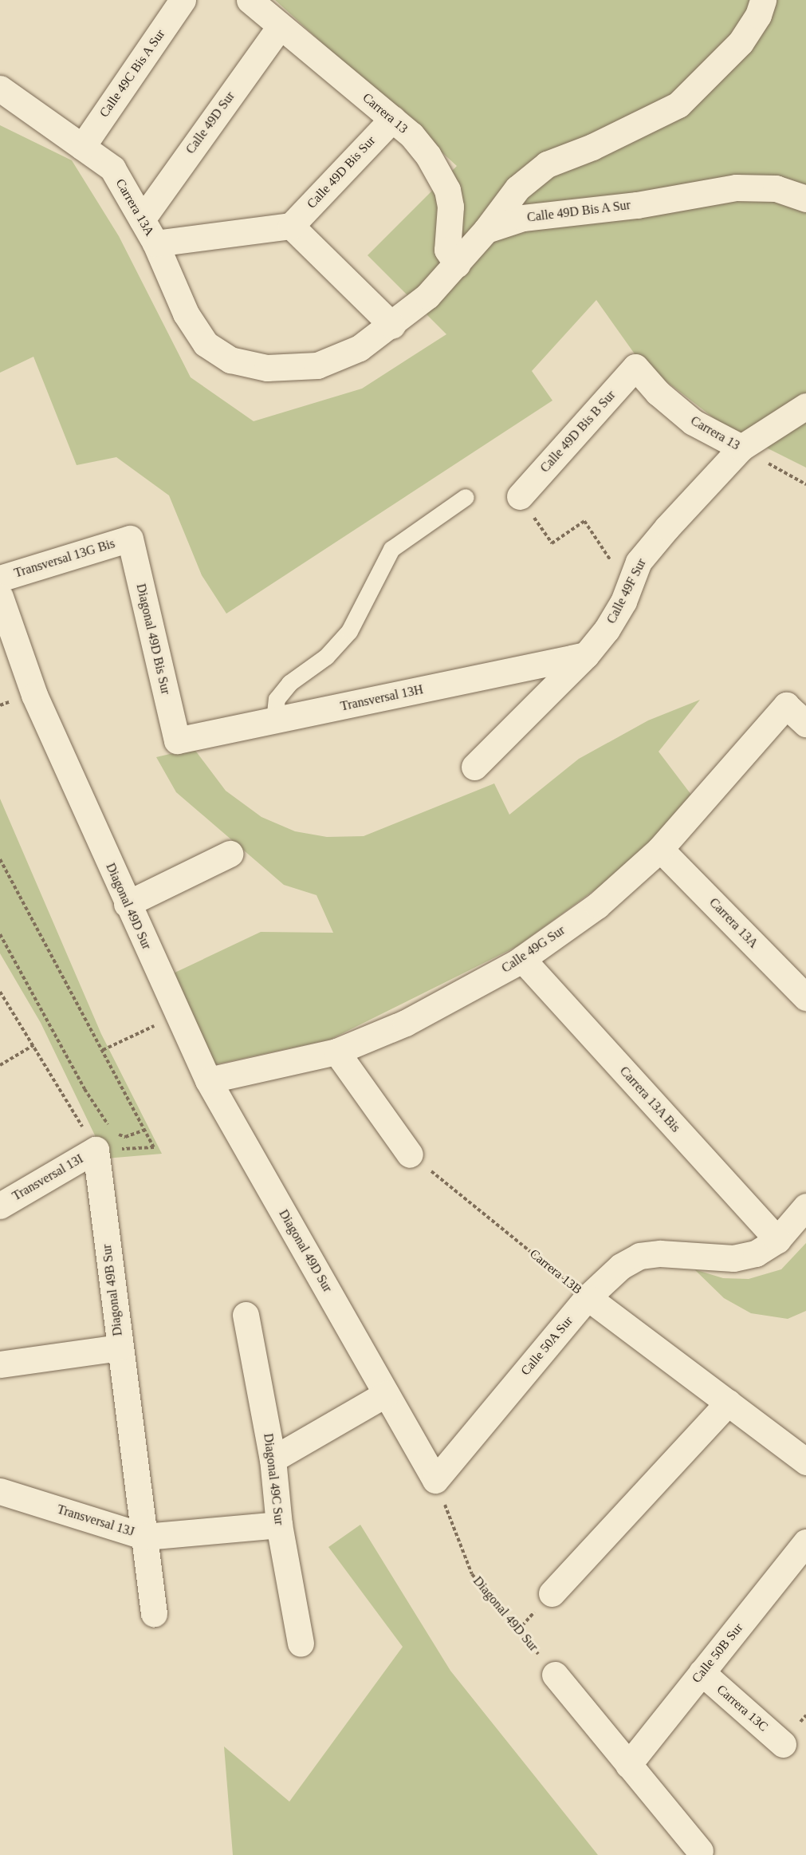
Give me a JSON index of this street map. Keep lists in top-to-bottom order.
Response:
{
  "streets": {
    "street": [
      "Calle 49C Bis A Sur",
      "Carrera 13",
      "Calle 49D Sur",
      "Calle 49D Bis Sur",
      "Carrera 13A",
      "Calle 49D Bis A Sur",
      "Calle 49D Bis B Sur",
      "Transversal 13G Bis",
      "Calle 49F Sur",
      "Diagonal 49D Bis Sur",
      "Transversal 13H",
      "Diagonal 49D Sur",
      "Calle 49G Sur",
      "Carrera 13A Bis",
      "Transversal 13I",
      "Carrera 13B",
      "Diagonal 49B Sur",
      "Calle 50A Sur",
      "Diagonal 49C Sur",
      "Transversal 13J",
      "Calle 50B Sur",
      "Carrera 13C"
    ]
  },
  "crossings": [
    ["Calle 49C Bis A Sur", "Carrera 13A"],
    ["Carrera 13", "Calle 49D Sur"],
    ["Carrera 13", "Calle 49D Bis Sur"],
    ["Carrera 13", "Calle 49D Bis B Sur"],
    ["Carrera 13", "Calle 49F Sur"],
    ["Calle 49D Sur", "Carrera 13A"],
    ["Carrera 13A", "Calle 49G Sur"],
    ["Transversal 13G Bis", "Diagonal 49D Bis Sur"],
    ["Calle 49F Sur", "Transversal 13H"],
    ["Diagonal 49D Bis Sur", "Transversal 13H"],
    ["Diagonal 49D Sur", "Calle 49G Sur"],
    ["Diagonal 49D Sur", "Calle 50A Sur"],
    ["Calle 49G Sur", "Carrera 13A Bis"],
    ["Carrera 13A Bis", "Calle 50A Sur"],
    ["Transversal 13I", "Diagonal 49B Sur"],
    ["Carrera 13B", "Calle 50A Sur"],
    ["Diagonal 49B Sur", "Transversal 13J"],
    ["Diagonal 49C Sur", "Transversal 13J"],
    ["Calle 50B Sur", "Carrera 13C"]
  ]
}
